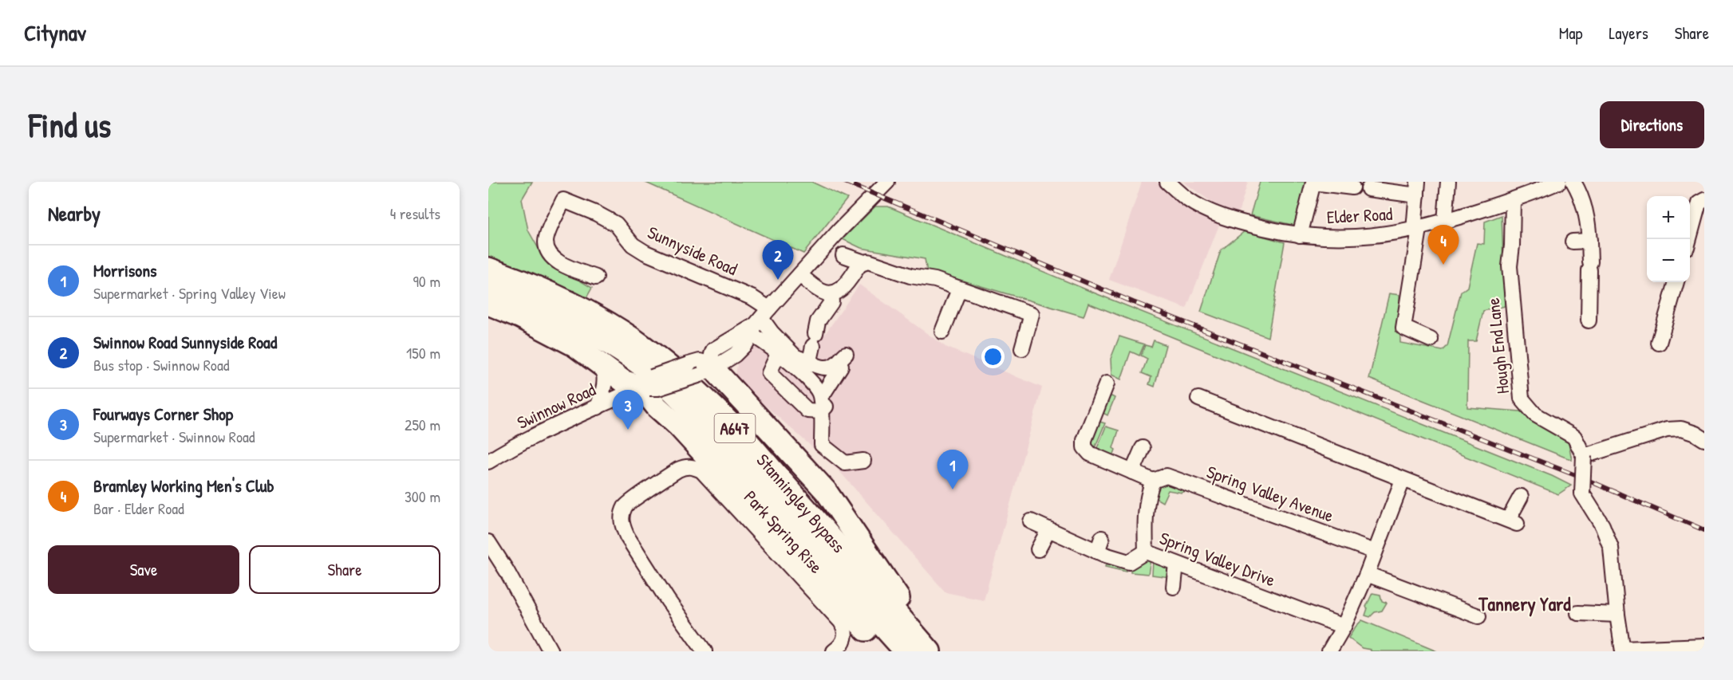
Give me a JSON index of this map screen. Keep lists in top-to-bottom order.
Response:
{
  "streets": {
    "highway": ["A647", "Stanningley Bypass"],
    "street": [
      "Elder Road",
      "Sunnyside Road",
      "Hough End Lane",
      "Swinnow Road",
      "Spring Valley Avenue",
      "Park Spring Rise",
      "Spring Valley Drive"
    ]
  },
  "crossings": [
    ["Elder Road", "Hough End Lane"],
    ["Sunnyside Road", "Swinnow Road"],
    ["Swinnow Road", "A647"],
    ["A647", "Stanningley Bypass"],
    ["Spring Valley Avenue", "Spring Valley Drive"]
  ],
  "districts": ["Tannery Yard"],
  "page": {
    "header": "Citynav",
    "nav": ["Map", "Layers", "Share"],
    "buttons": [
      "Directions",
      ["Save", "Share"]
    ],
    "title": "Find us",
    "heading": ["Nearby", "4 results"],
    "map_buttons": ["+", "−"],
    "pins": [
      "4",
      "2",
      "3",
      "1"
    ],
    "list": [
      {
        "mark": "1",
        "name": "Morrisons",
        "note": "Supermarket · Spring Valley View",
        "value": "90 m"
      },
      {
        "mark": "2",
        "name": "Swinnow Road Sunnyside Road",
        "note": "Bus stop · Swinnow Road",
        "value": "150 m"
      },
      {
        "mark": "3",
        "name": "Fourways Corner Shop",
        "note": "Supermarket · Swinnow Road",
        "value": "250 m"
      },
      {
        "mark": "4",
        "name": "Bramley Working Men's Club",
        "note": "Bar · Elder Road",
        "value": "300 m"
      }
    ]
  }
}
